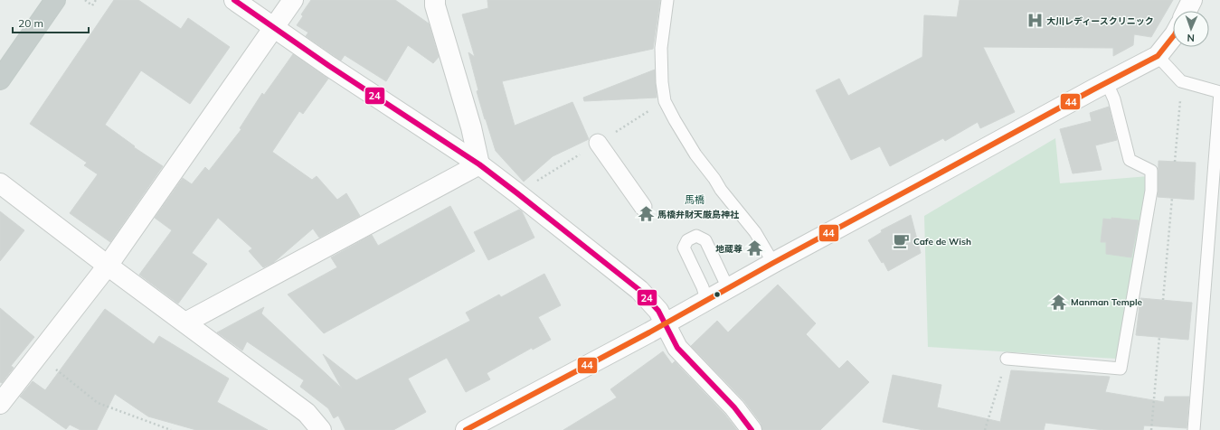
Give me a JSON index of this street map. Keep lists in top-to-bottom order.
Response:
{
  "districts": ["馬橋"],
  "places": {
    "hospital": ["大川レディースクリニック"],
    "temple": ["馬橋弁財天厳島神社", "地蔵尊", "Manman Temple"],
    "cafe": ["Cafe de Wish"]
  },
  "lines": ["transit line 24", "transit line 44"],
  "scale_bar": "20 m",
  "north": "bottom"
}
